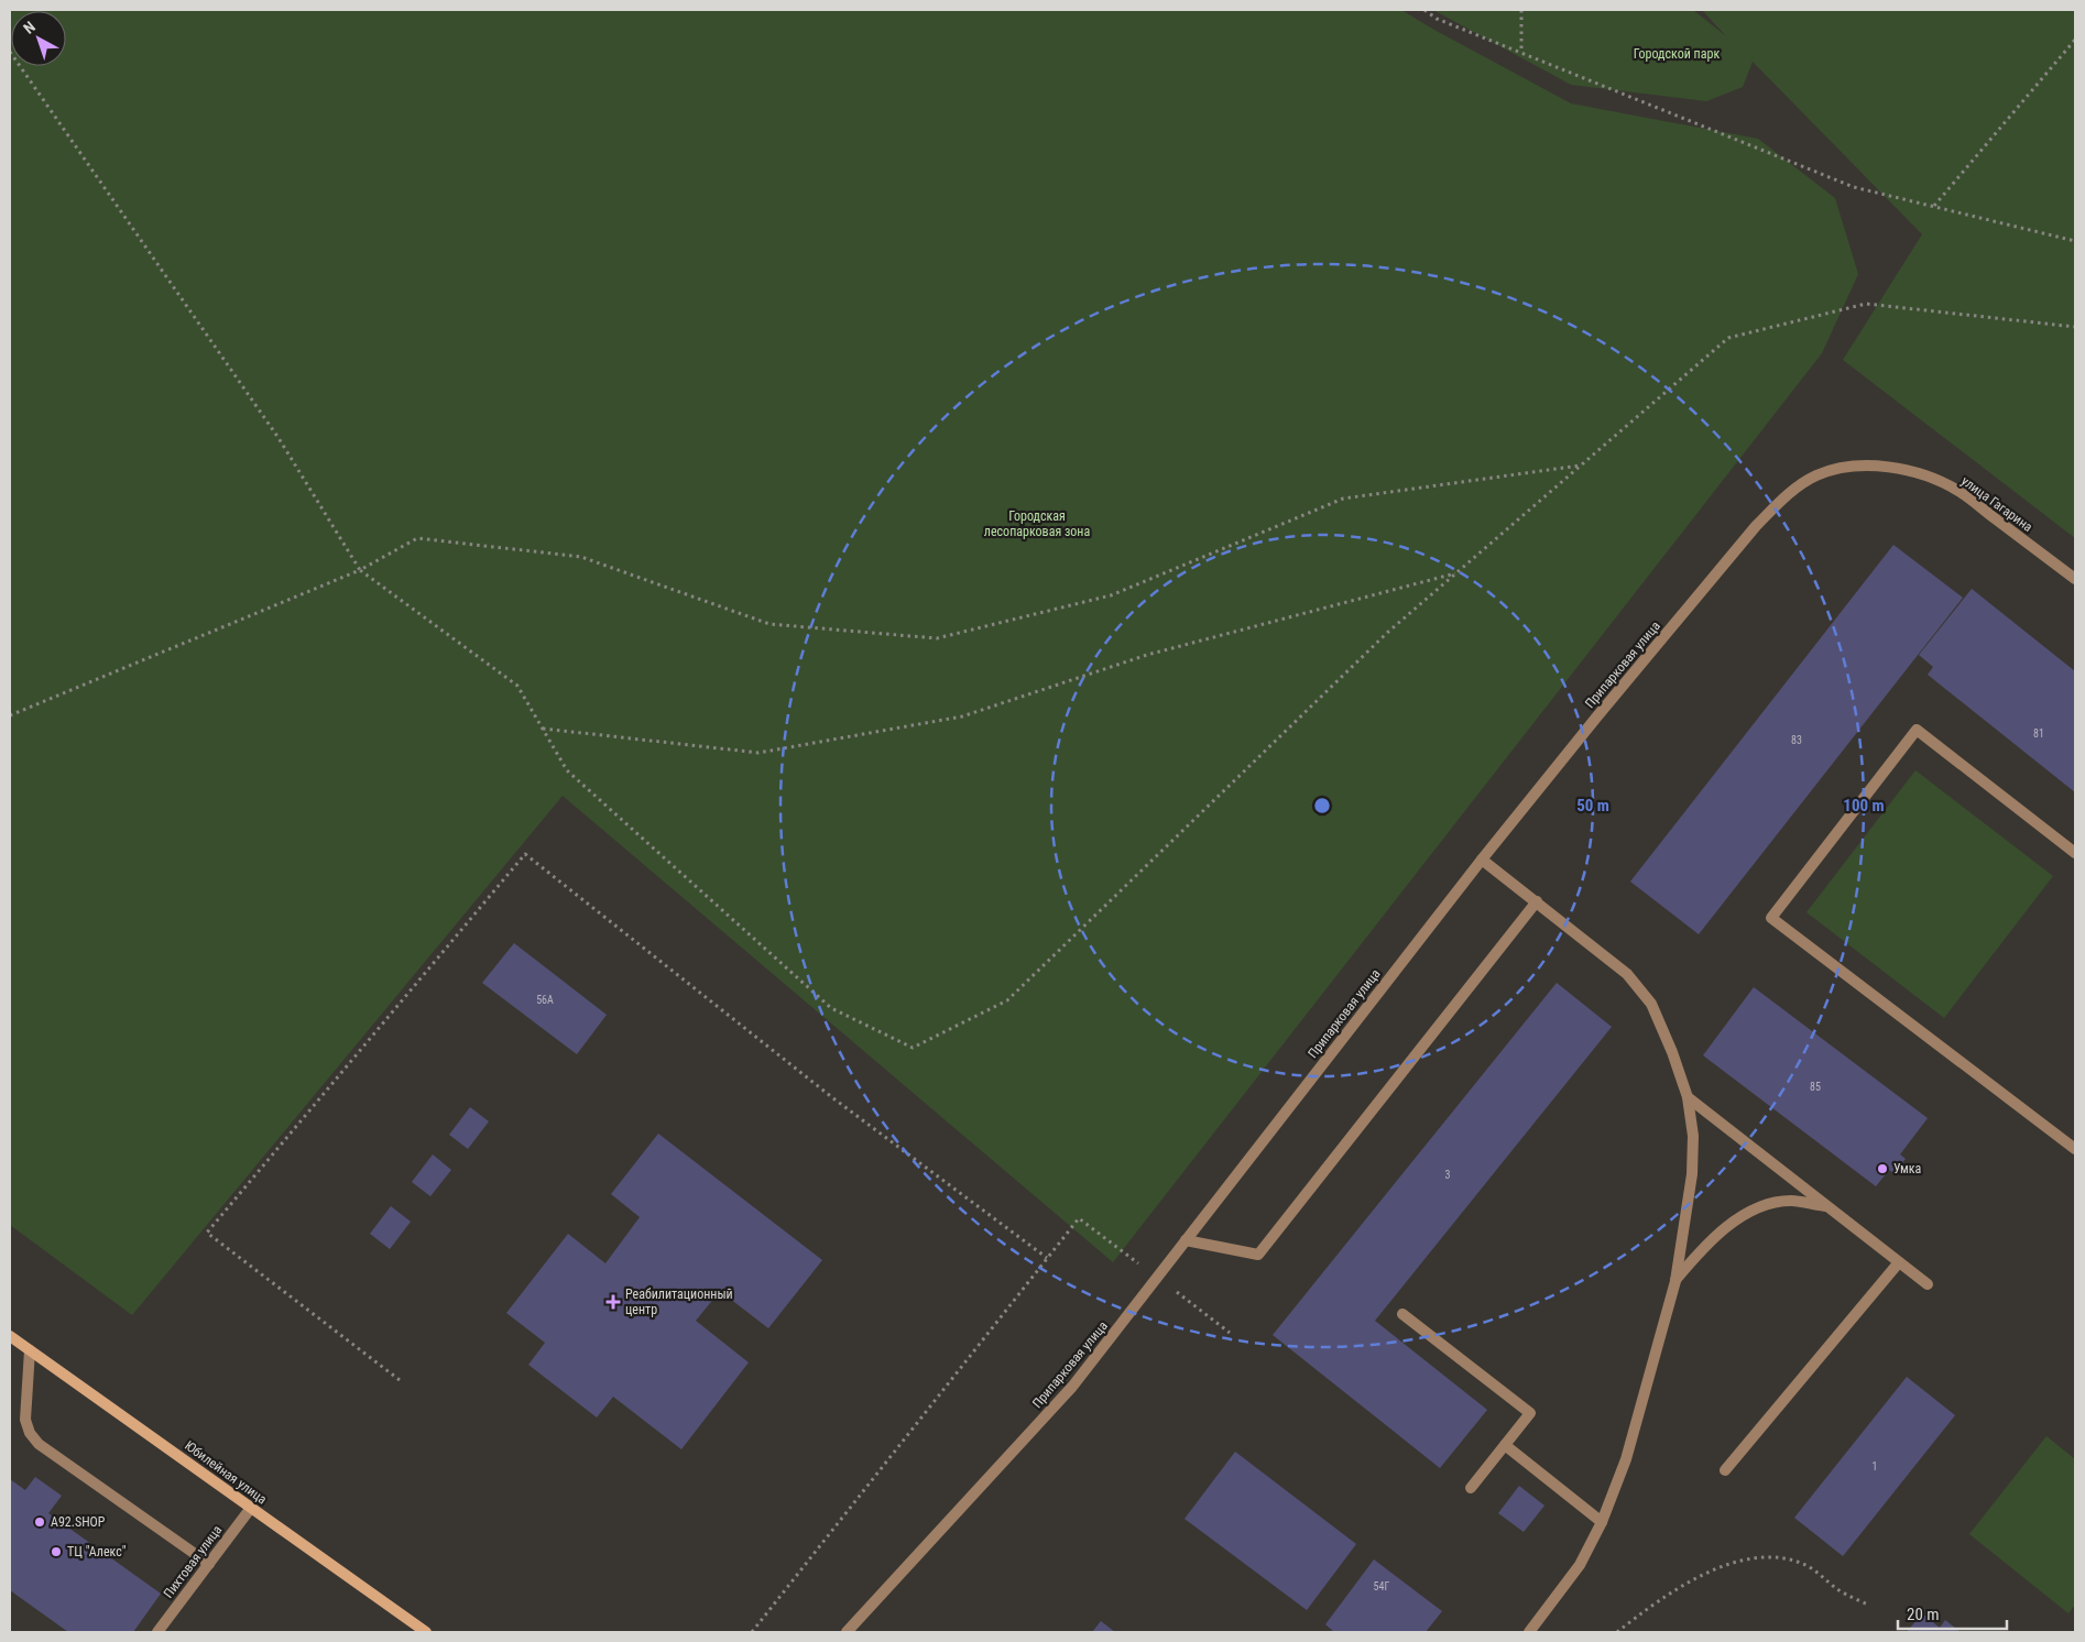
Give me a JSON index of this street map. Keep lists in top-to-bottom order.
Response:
{
  "streets": {
    "street": [
      "улица Гагарина",
      "Припарковая улица",
      "Юбилейная улица",
      "Пихтовая улица"
    ]
  },
  "crossings": [
    ["улица Гагарина", "Припарковая улица"],
    ["Юбилейная улица", "Пихтовая улица"]
  ],
  "parks": ["Городской парк", "Городская лесопарковая зона"],
  "places": {
    "other": ["Умка", "A92.SHOP", "ТЦ \"Алекс\""],
    "health": ["Реабилитационный центр"]
  },
  "house_numbers": [
    "81",
    "83",
    "56А",
    "85",
    "3",
    "1",
    "54Г"
  ],
  "scale_bar": "20 m",
  "north": "top left",
  "rings": ["50 m", "100 m"]
}
